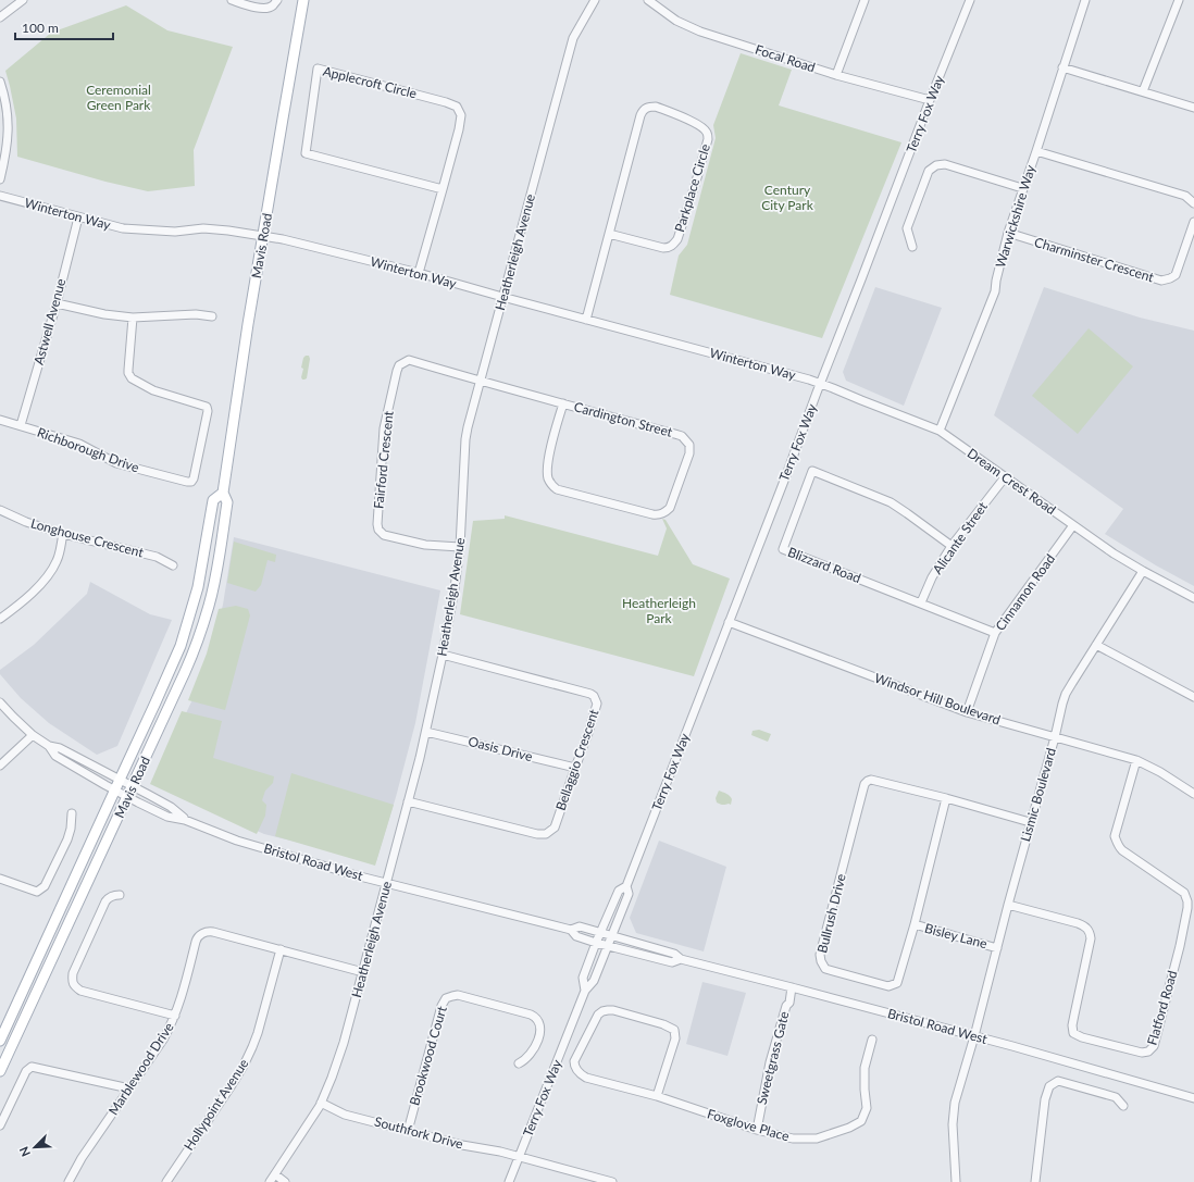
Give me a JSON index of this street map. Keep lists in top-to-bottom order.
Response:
{
  "streets": {
    "main road": ["Mavis Road"],
    "street": [
      "Focal Road",
      "Applecroft Circle",
      "Terry Fox Way",
      "Parkplace Circle",
      "Winterton Way",
      "Warwickshire Way",
      "Heatherleigh Avenue",
      "Charminster Crescent",
      "Astwell Avenue",
      "Cardington Street",
      "Richborough Drive",
      "Fairford Crescent",
      "Dream Crest Road",
      "Longhouse Crescent",
      "Alicante Street",
      "Blizzard Road",
      "Cinnamon Road",
      "Windsor Hill Boulevard",
      "Oasis Drive",
      "Bellaggio Crescent",
      "Lismic Boulevard",
      "Bristol Road West",
      "Bullrush Drive",
      "Bisley Lane",
      "Flatford Road",
      "Brookwood Court",
      "Sweetgrass Gate",
      "Marblewood Drive",
      "Hollypoint Avenue",
      "Foxglove Place",
      "Southfork Drive"
    ]
  },
  "crossings": [
    ["Focal Road", "Terry Fox Way"],
    ["Applecroft Circle", "Winterton Way"],
    ["Terry Fox Way", "Winterton Way"],
    ["Terry Fox Way", "Dream Crest Road"],
    ["Terry Fox Way", "Windsor Hill Boulevard"],
    ["Terry Fox Way", "Bristol Road West"],
    ["Terry Fox Way", "Southfork Drive"],
    ["Parkplace Circle", "Winterton Way"],
    ["Winterton Way", "Mavis Road"],
    ["Winterton Way", "Heatherleigh Avenue"],
    ["Winterton Way", "Astwell Avenue"],
    ["Winterton Way", "Dream Crest Road"],
    ["Warwickshire Way", "Charminster Crescent"],
    ["Warwickshire Way", "Dream Crest Road"],
    ["Mavis Road", "Bristol Road West"],
    ["Heatherleigh Avenue", "Cardington Street"],
    ["Heatherleigh Avenue", "Fairford Crescent"],
    ["Heatherleigh Avenue", "Oasis Drive"],
    ["Heatherleigh Avenue", "Bellaggio Crescent"],
    ["Heatherleigh Avenue", "Bristol Road West"],
    ["Heatherleigh Avenue", "Marblewood Drive"],
    ["Heatherleigh Avenue", "Southfork Drive"],
    ["Astwell Avenue", "Richborough Drive"],
    ["Cardington Street", "Fairford Crescent"],
    ["Dream Crest Road", "Alicante Street"],
    ["Dream Crest Road", "Cinnamon Road"],
    ["Dream Crest Road", "Lismic Boulevard"],
    ["Alicante Street", "Blizzard Road"],
    ["Blizzard Road", "Cinnamon Road"],
    ["Cinnamon Road", "Windsor Hill Boulevard"],
    ["Windsor Hill Boulevard", "Lismic Boulevard"],
    ["Windsor Hill Boulevard", "Flatford Road"],
    ["Oasis Drive", "Bellaggio Crescent"],
    ["Lismic Boulevard", "Bristol Road West"],
    ["Lismic Boulevard", "Bullrush Drive"],
    ["Lismic Boulevard", "Bisley Lane"],
    ["Lismic Boulevard", "Flatford Road"],
    ["Bristol Road West", "Sweetgrass Gate"],
    ["Bullrush Drive", "Bisley Lane"],
    ["Brookwood Court", "Southfork Drive"],
    ["Sweetgrass Gate", "Foxglove Place"],
    ["Marblewood Drive", "Hollypoint Avenue"]
  ],
  "parks": ["Ceremonial Green Park", "Century City Park", "Heatherleigh Park"],
  "scale_bar": "100 m",
  "north": "bottom left"
}
